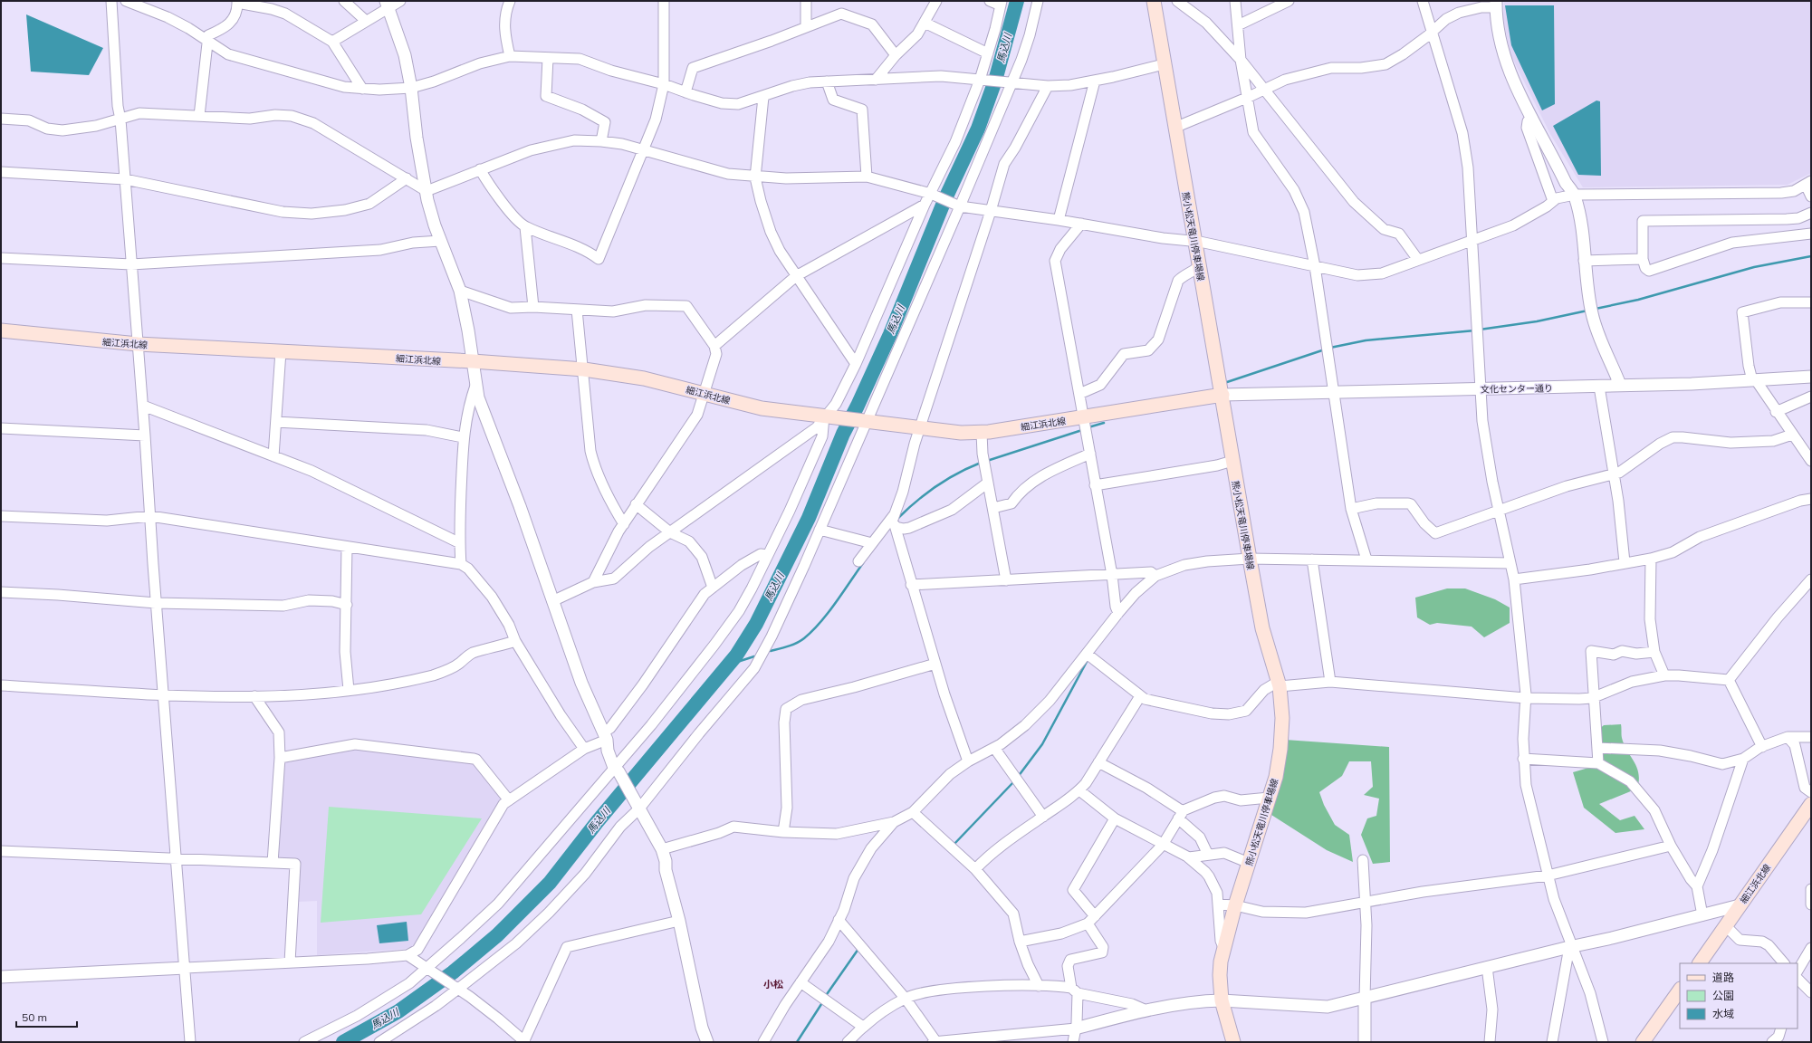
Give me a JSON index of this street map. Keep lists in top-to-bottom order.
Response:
{
  "streets": {
    "main road": ["熊小松天竜川停車場線", "細江浜北線"],
    "street": ["文化センター通り"]
  },
  "crossings": [
    ["熊小松天竜川停車場線", "細江浜北線"],
    ["熊小松天竜川停車場線", "文化センター通り"],
    ["細江浜北線", "文化センター通り"]
  ],
  "districts": ["小松"],
  "water": ["馬込川"],
  "legend": ["道路", "公園", "水域"],
  "scale_bar": "50 m"
}
